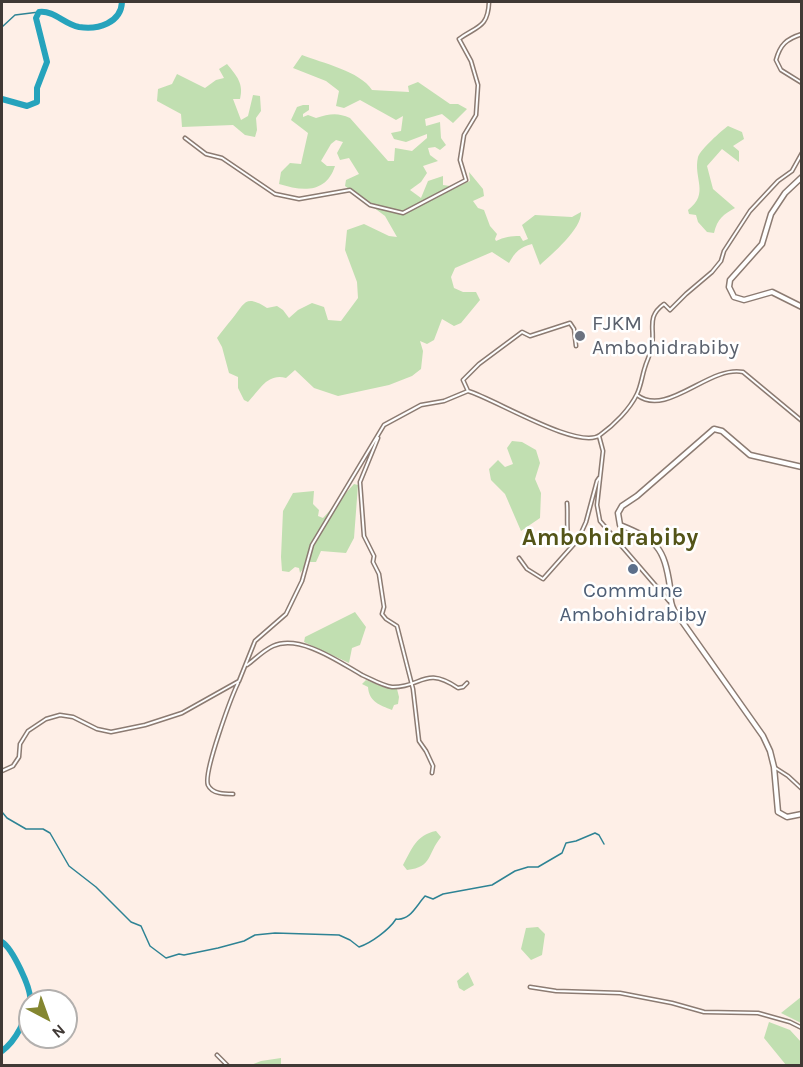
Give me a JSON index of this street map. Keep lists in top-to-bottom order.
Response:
{
  "districts": ["Ambohidrabiby"],
  "places": ["FJKM Ambohidrabiby", "Commune Ambohidrabiby"],
  "north": "bottom right"
}
